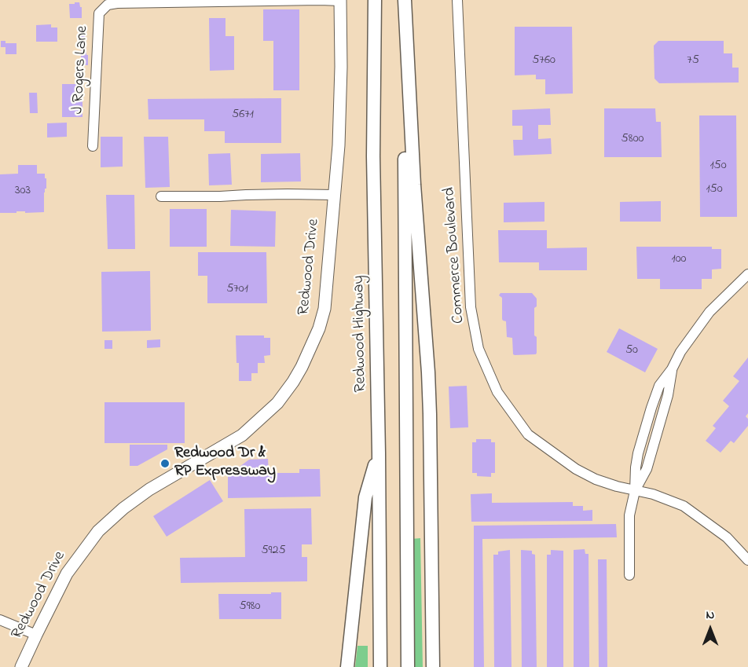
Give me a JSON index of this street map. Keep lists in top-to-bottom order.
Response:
{
  "streets": {
    "highway": ["Redwood Highway"],
    "main road": ["Redwood Drive"],
    "street": ["J Rogers Lane", "Commerce Boulevard"]
  },
  "crossings": [
    ["J Rogers Lane", "Redwood Drive"]
  ],
  "places": ["Redwood Dr & RP Expressway"],
  "house_numbers": [
    "5760",
    "75",
    "5671",
    "5800",
    "150",
    "150",
    "303",
    "100",
    "5701",
    "50",
    "5925",
    "5980"
  ],
  "north": "top"
}
